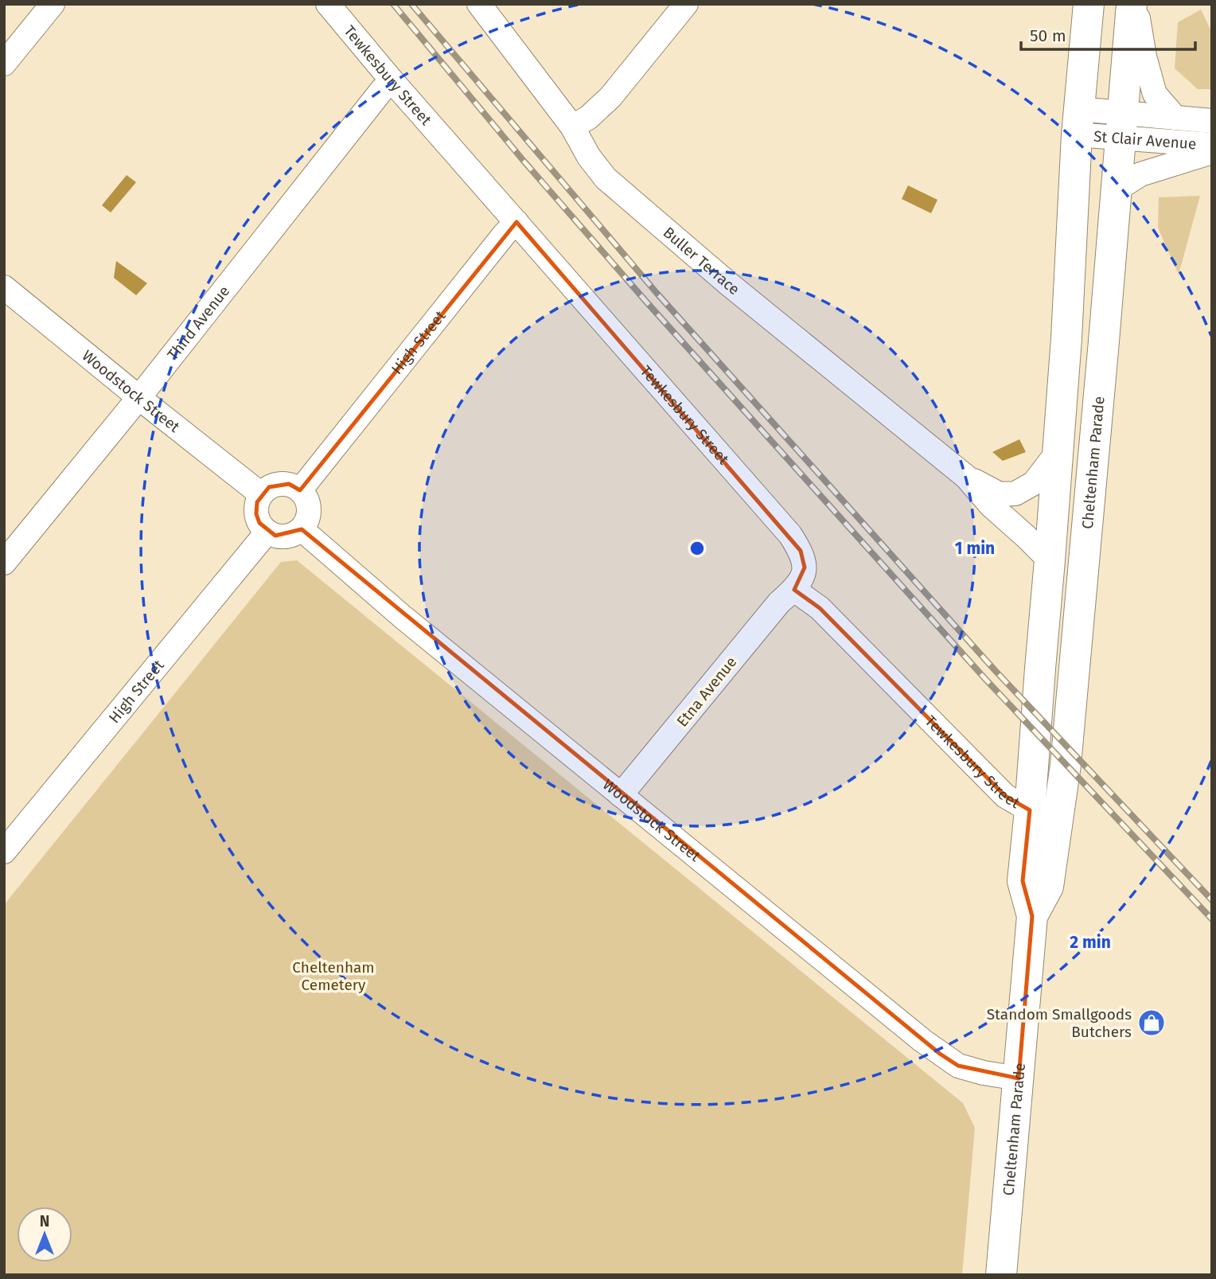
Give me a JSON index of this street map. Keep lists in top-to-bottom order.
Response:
{
  "streets": {
    "main road": ["Cheltenham Parade"],
    "street": [
      "Tewkesbury Street",
      "St Clair Avenue",
      "Buller Terrace",
      "Third Avenue",
      "High Street",
      "Woodstock Street",
      "Etna Avenue"
    ]
  },
  "crossings": [
    ["Tewkesbury Street", "Third Avenue"],
    ["Tewkesbury Street", "High Street"],
    ["Tewkesbury Street", "Cheltenham Parade"],
    ["Tewkesbury Street", "Etna Avenue"],
    ["St Clair Avenue", "Cheltenham Parade"],
    ["Buller Terrace", "Cheltenham Parade"],
    ["Third Avenue", "Woodstock Street"],
    ["High Street", "Woodstock Street"],
    ["Woodstock Street", "Cheltenham Parade"],
    ["Woodstock Street", "Etna Avenue"]
  ],
  "parks": ["Cheltenham Cemetery"],
  "places": {
    "shop": ["Standom Smallgoods Butchers"]
  },
  "scale_bar": "50 m",
  "north": "top",
  "rings": ["1 min", "2 min"]
}
